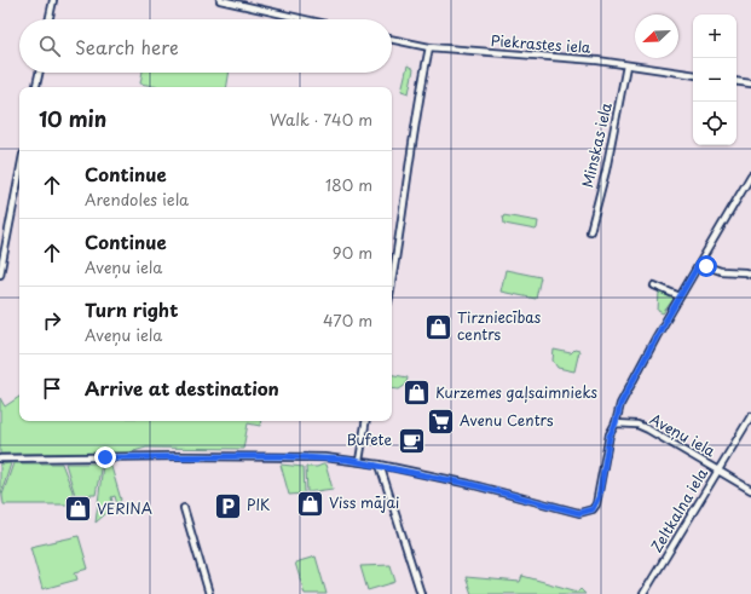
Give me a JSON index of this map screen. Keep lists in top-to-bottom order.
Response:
{
  "streets": {
    "street": [
      "Piekrastes iela",
      "Minskas iela",
      "Aveņu iela",
      "Zeltkalna iela"
    ]
  },
  "crossings": [
    ["Piekrastes iela", "Minskas iela"],
    ["Aveņu iela", "Zeltkalna iela"]
  ],
  "places": {
    "shop": [
      "Tirzniecības centrs",
      "Kurzemes gaļsaimnieks",
      "Viss mājai",
      "VERINA"
    ],
    "supermarket": ["Avenu Centrs"],
    "cafe": ["Bufete"],
    "parking": ["PIK"]
  },
  "north": "bottom left",
  "page": {
    "map_buttons": ["+", "−"],
    "search": "Search here",
    "heading": ["10 min", "Walk · 740 m"],
    "list": [
      ["Continue", "Arendoles iela", "180 m"],
      ["Continue", "Aveņu iela", "90 m"],
      ["Turn right", "Aveņu iela", "470 m"],
      "Arrive at destination"
    ]
  }
}
